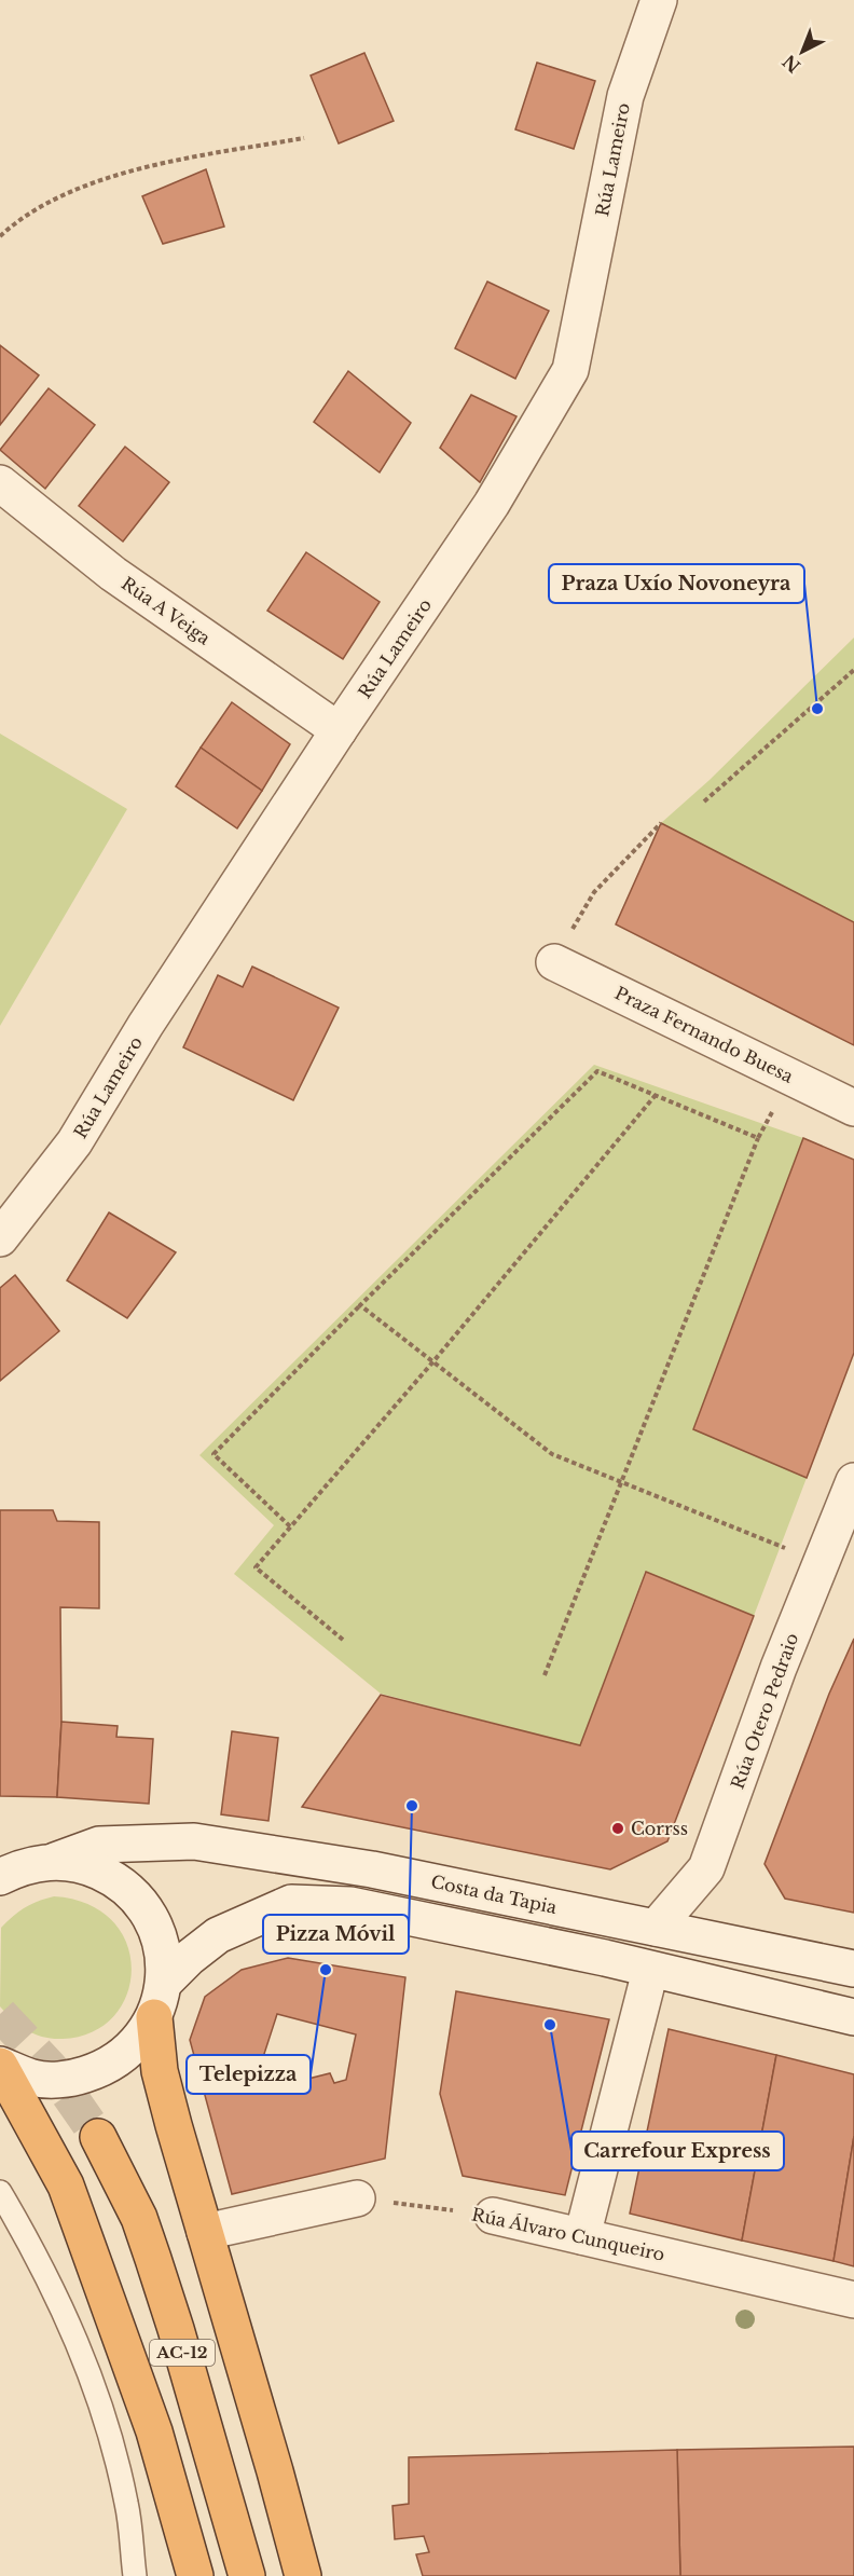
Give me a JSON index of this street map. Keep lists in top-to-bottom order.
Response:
{
  "streets": {
    "highway": ["AC-12"],
    "street": [
      "Rúa Lameiro",
      "Rúa A Veiga",
      "Praza Fernando Buesa",
      "Rúa Otero Pedraio",
      "Costa da Tapia",
      "Rúa Álvaro Cunqueiro"
    ]
  },
  "crossings": [
    ["Rúa Lameiro", "Rúa A Veiga"],
    ["Rúa Otero Pedraio", "Costa da Tapia"]
  ],
  "places": [
    "Praza Uxío Novoneyra",
    "Pizza Móvil",
    "Corrss",
    "Telepizza",
    "Carrefour Express"
  ],
  "north": "bottom left"
}
